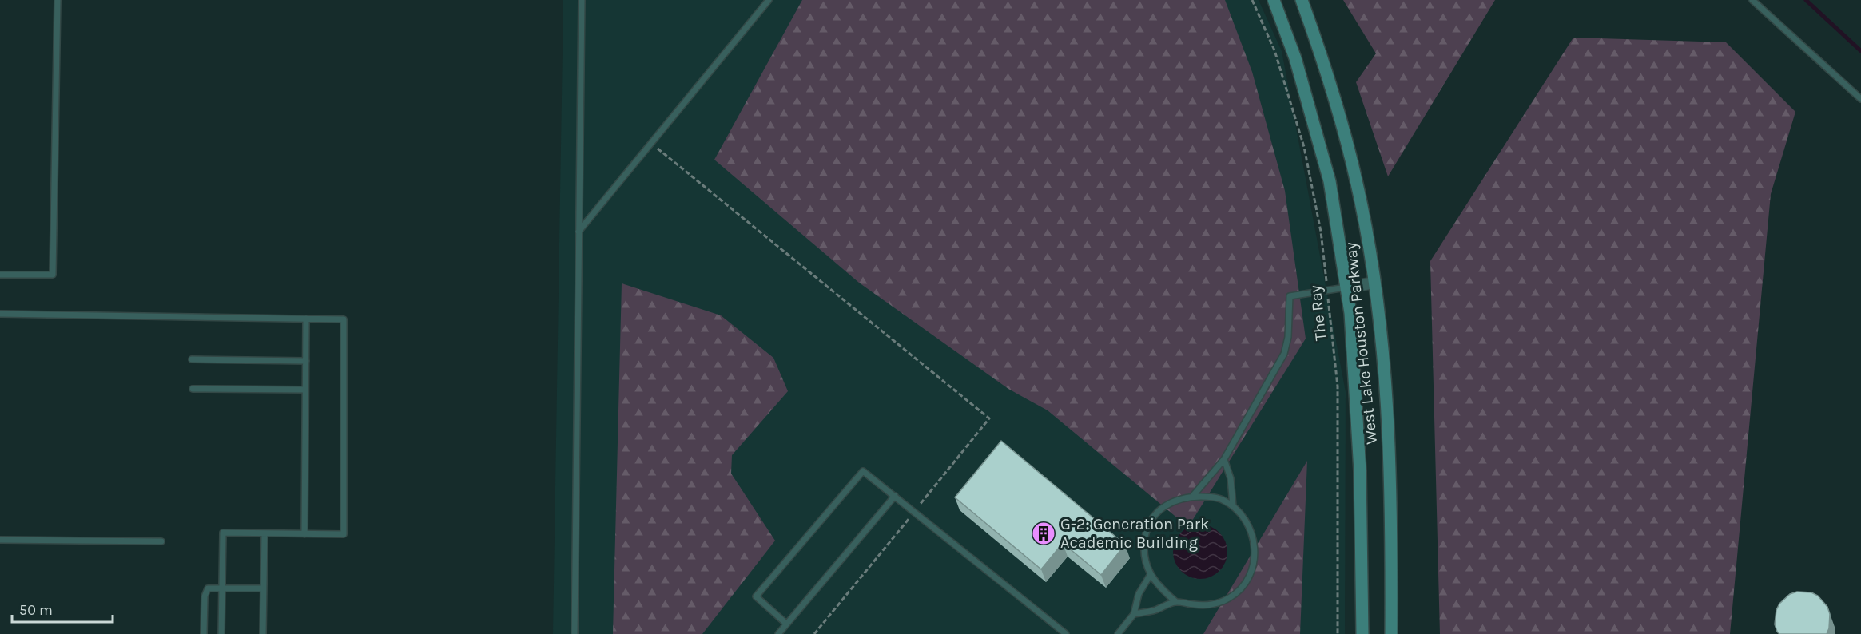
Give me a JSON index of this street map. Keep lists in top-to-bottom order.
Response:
{
  "streets": {
    "main road": ["West Lake Houston Parkway"],
    "path": ["The Ray"]
  },
  "places": {
    "building": ["G-2: Generation Park Academic Building"]
  },
  "scale_bar": "50 m"
}
